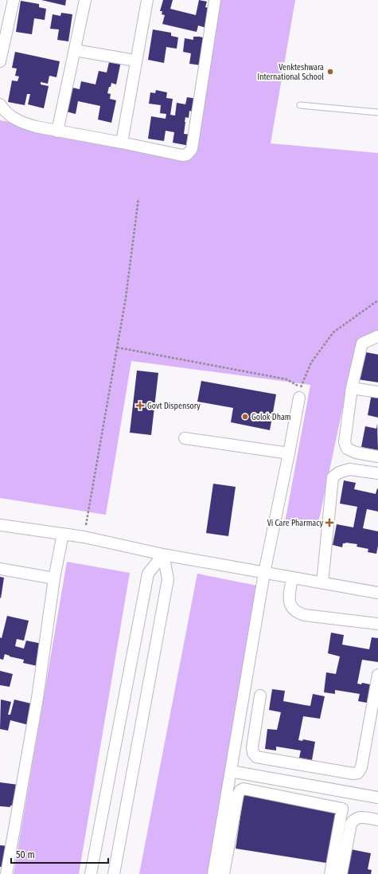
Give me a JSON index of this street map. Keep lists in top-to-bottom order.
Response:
{
  "places": {
    "other": ["Venkteshwara International School", "Golok Dham"],
    "health": ["Govt Dispensory", "Vi Care Pharmacy"]
  },
  "scale_bar": "50 m"
}
